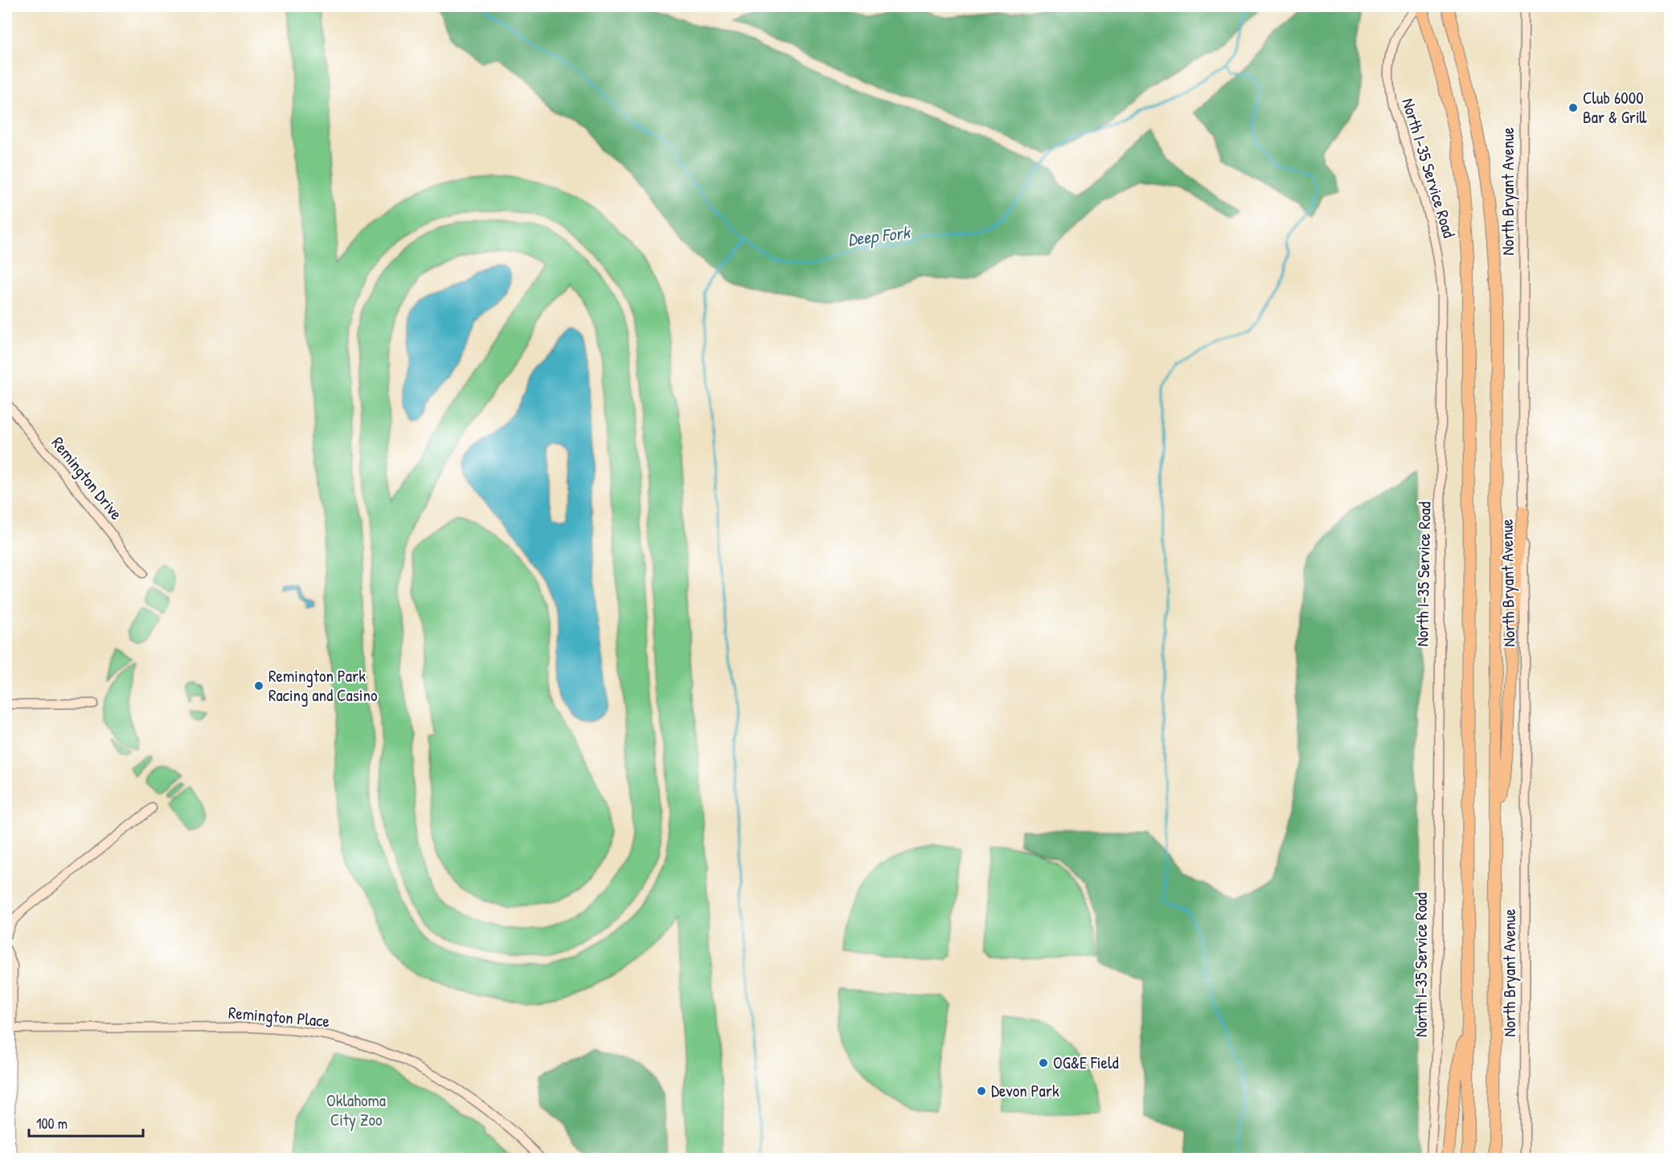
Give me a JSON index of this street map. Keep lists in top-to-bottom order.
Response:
{
  "streets": {
    "main road": [
      "North I-35 Service Road",
      "North Bryant Avenue",
      "Remington Drive",
      "Remington Place"
    ]
  },
  "water": ["Deep Fork"],
  "parks": ["Oklahoma City Zoo"],
  "places": [
    "Club 6000 Bar & Grill",
    "Remington Park Racing and Casino",
    "OG&E Field",
    "Devon Park"
  ],
  "scale_bar": "100 m"
}
